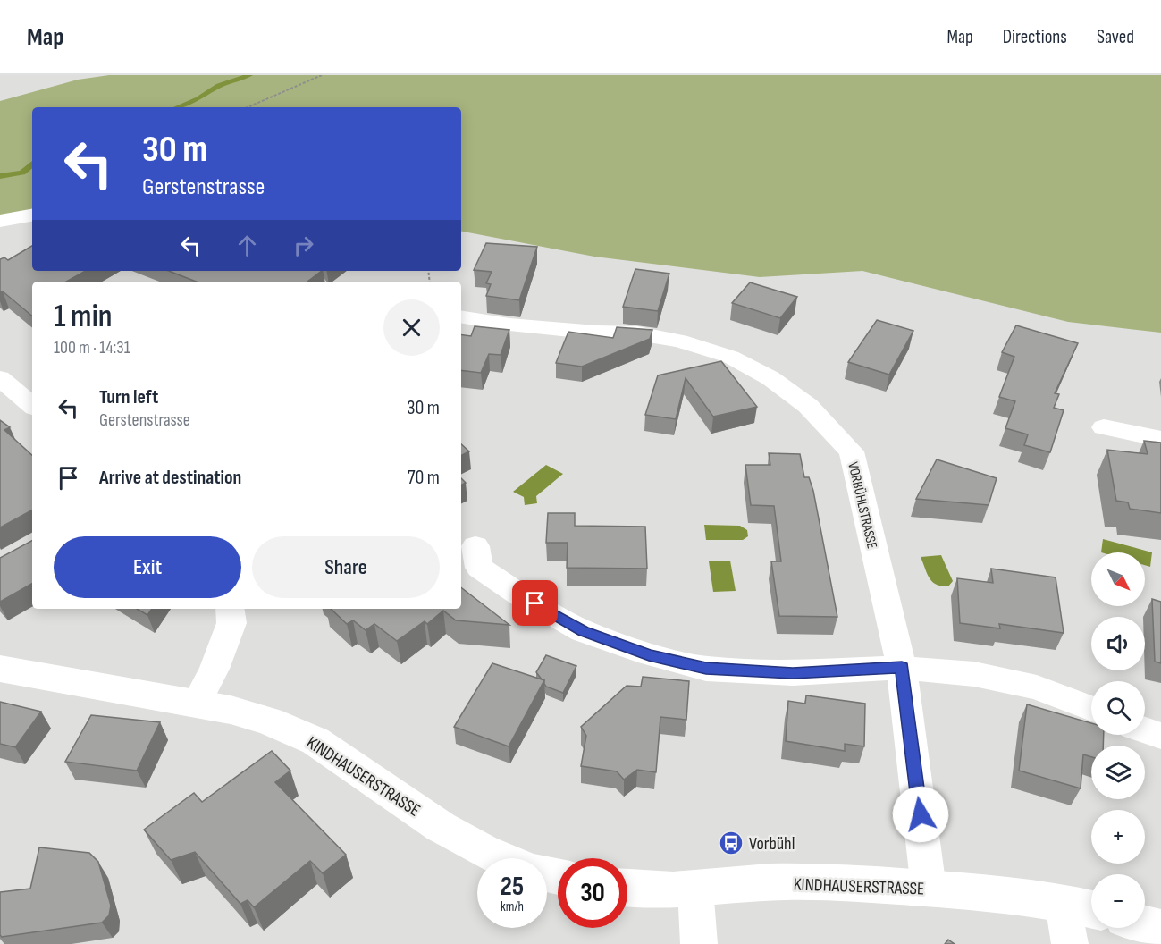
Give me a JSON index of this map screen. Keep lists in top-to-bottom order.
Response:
{
  "streets": {
    "street": ["VORBÜHLSTRASSE", "KINDHAUSERSTRASSE"]
  },
  "crossings": [
    ["VORBÜHLSTRASSE", "KINDHAUSERSTRASSE"]
  ],
  "places": {
    "bus stop": ["Vorbühl"]
  },
  "north": "bottom right",
  "page": {
    "header": "Map",
    "nav": ["Map", "Directions", "Saved"],
    "turn": ["30 m", "Gerstenstrasse"],
    "heading": ["1 min", "100 m · 14:31"],
    "list": [
      {
        "name": "Turn left",
        "note": "Gerstenstrasse",
        "value": "30 m"
      },
      {
        "name": "Arrive at destination",
        "value": "70 m"
      }
    ],
    "buttons": ["Exit", "Share"],
    "map_buttons": ["+", "−"],
    "speed": "25 km/h",
    "limit": "30"
  }
}
